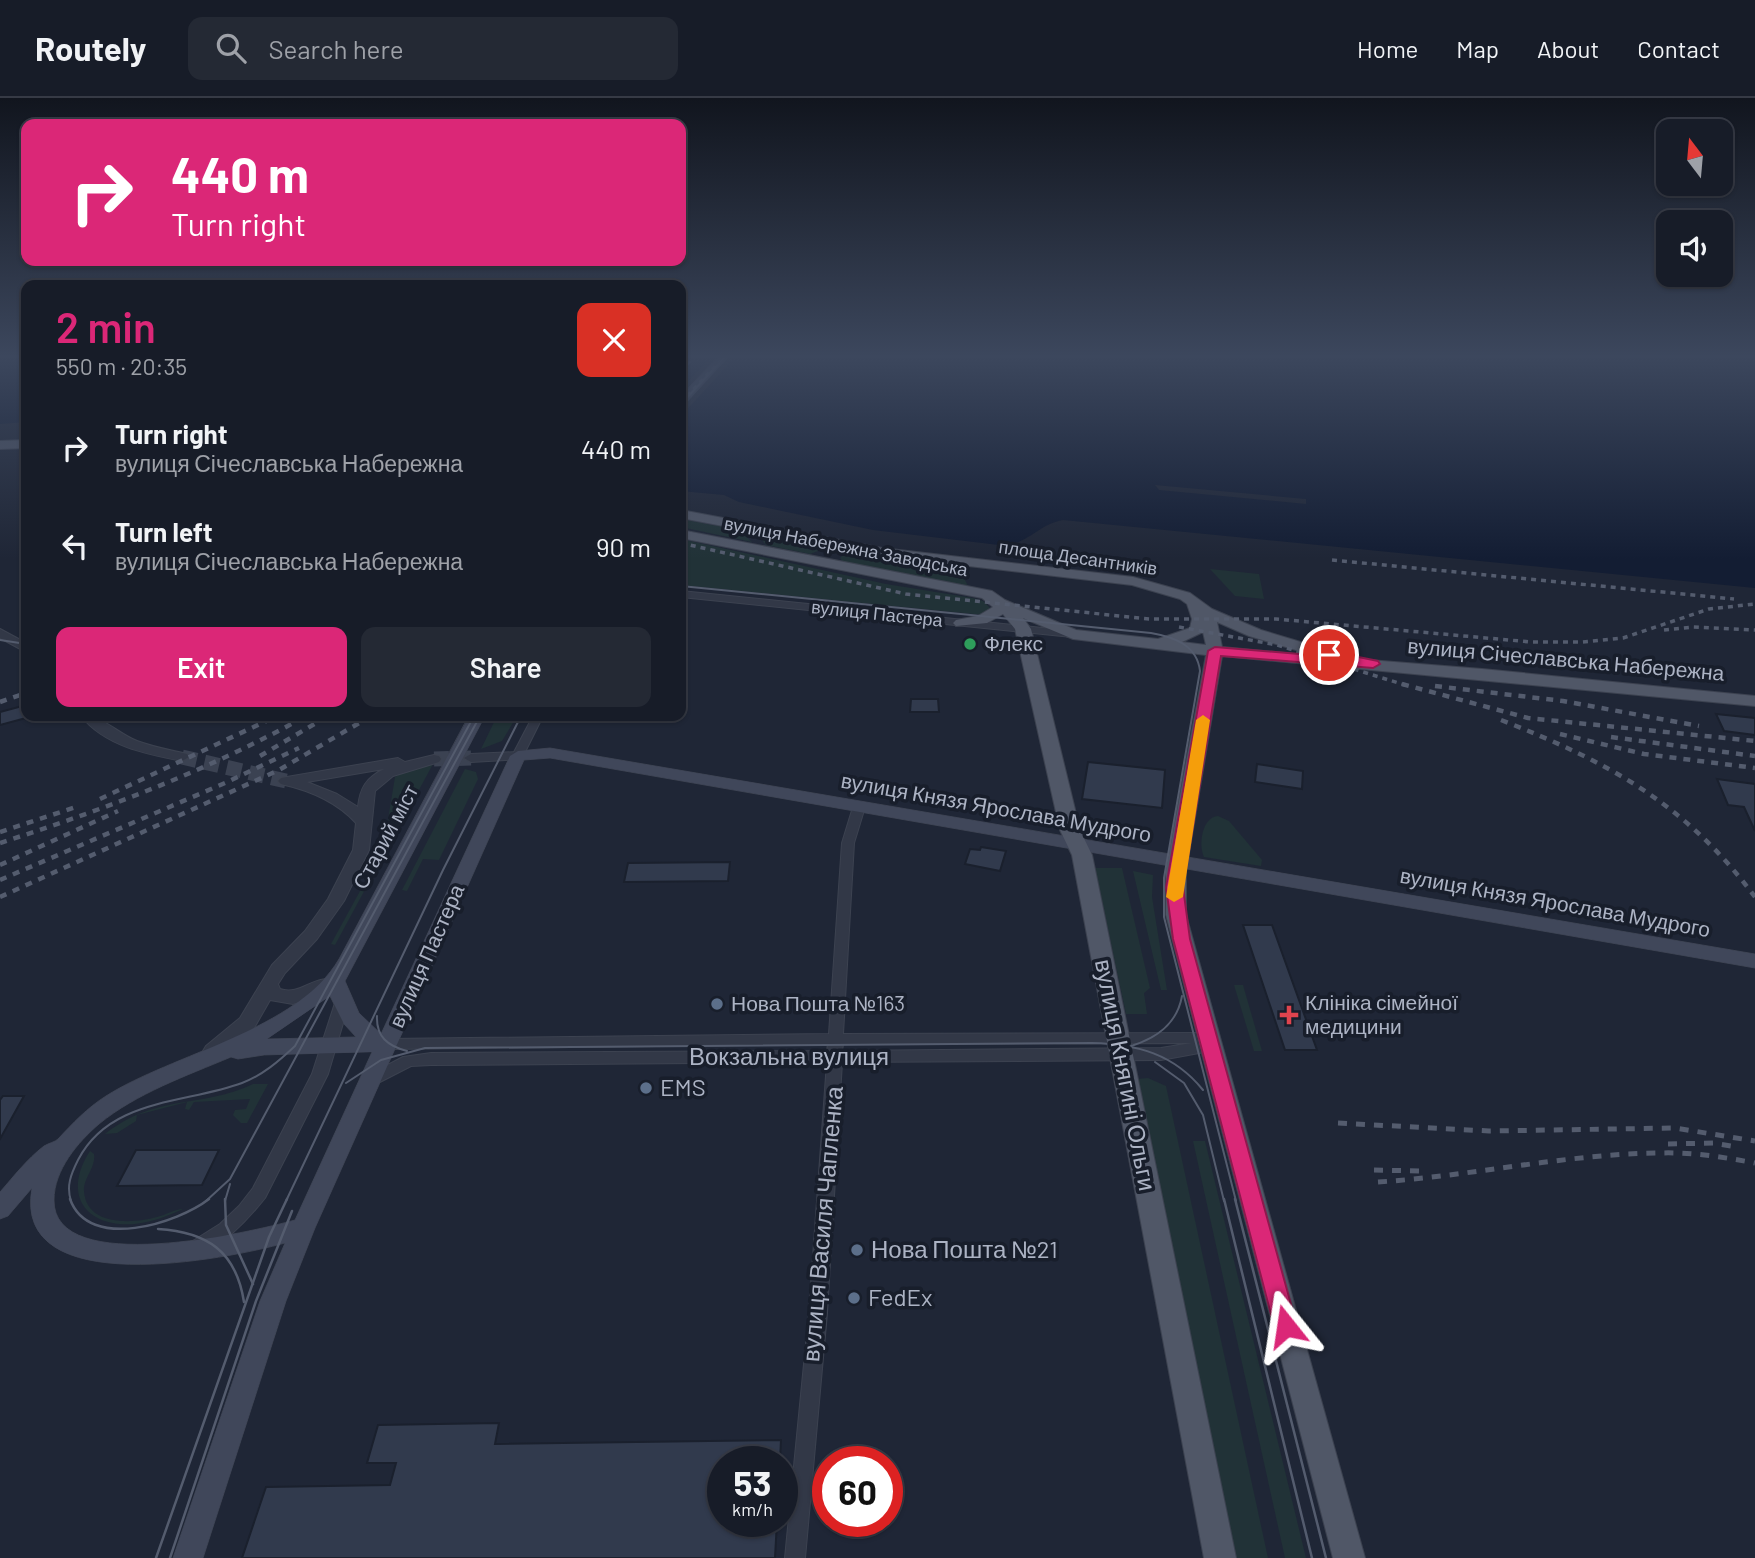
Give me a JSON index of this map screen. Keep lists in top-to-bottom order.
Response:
{
  "streets": {
    "main road": [
      "вулиця Набережна Заводська",
      "площа Десантників",
      "вулиця Пастера",
      "вулиця Січеславська Набережна",
      "вулиця Князя Ярослава Мудрого",
      "Старий міст",
      "вулиця Княгині Ольги"
    ],
    "street": ["Вокзальна вулиця", "вулиця Василя Чапленка"]
  },
  "crossings": [
    ["вулиця Набережна Заводська", "площа Десантників"],
    ["площа Десантників", "вулиця Січеславська Набережна"],
    ["вулиця Пастера", "вулиця Князя Ярослава Мудрого"],
    ["вулиця Пастера", "Вокзальна вулиця"],
    ["вулиця Пастера", "вулиця Княгині Ольги"],
    ["вулиця Князя Ярослава Мудрого", "вулиця Княгині Ольги"],
    ["вулиця Князя Ярослава Мудрого", "вулиця Василя Чапленка"],
    ["Вокзальна вулиця", "вулиця Княгині Ольги"],
    ["Вокзальна вулиця", "вулиця Василя Чапленка"]
  ],
  "places": {
    "other": [
      "Флекс",
      "Нова Пошта №163",
      "EMS",
      "Нова Пошта №21",
      "FedEx"
    ],
    "health": ["Клініка сімейної медицини"]
  },
  "north": "top",
  "page": {
    "header": "Routely",
    "search": "Search here",
    "nav": [
      "Home",
      "Map",
      "About",
      "Contact"
    ],
    "turn": ["440 m", "Turn right"],
    "heading": ["2 min", "550 m · 20:35"],
    "list": [
      {
        "name": "Turn right",
        "note": "вулиця Січеславська Набережна",
        "value": "440 m"
      },
      {
        "name": "Turn left",
        "note": "вулиця Січеславська Набережна",
        "value": "90 m"
      }
    ],
    "buttons": ["Exit", "Share"],
    "speed": "53 km/h",
    "limit": "60"
  }
}
